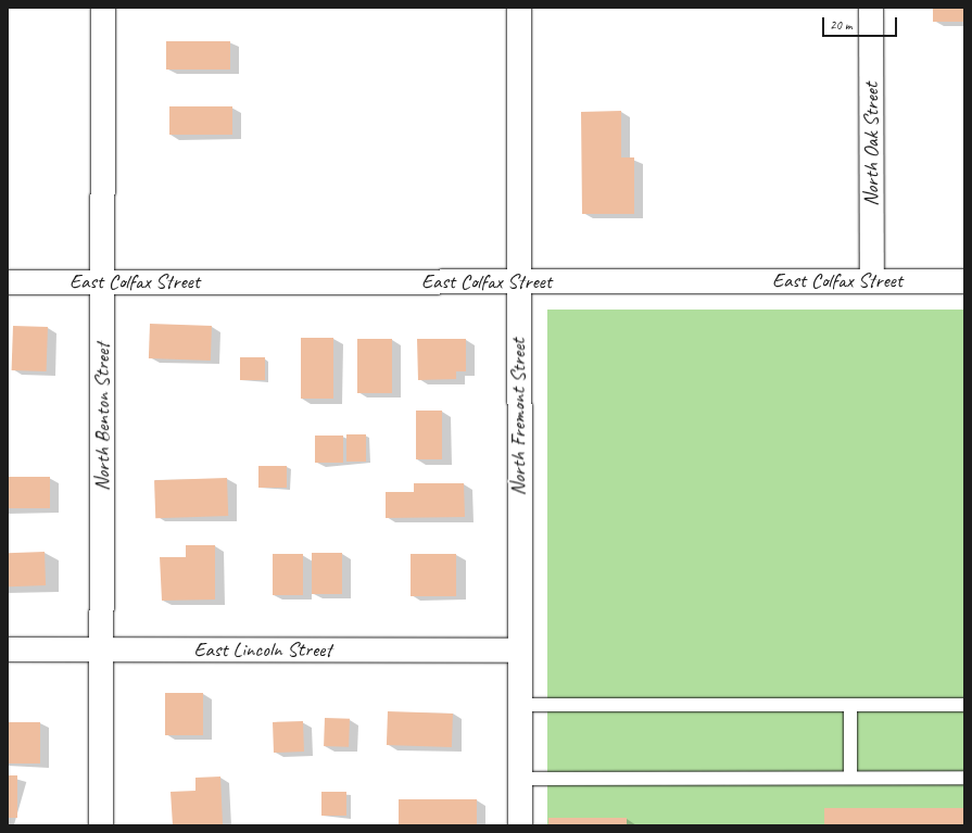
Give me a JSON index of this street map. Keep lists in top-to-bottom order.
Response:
{
  "streets": {
    "street": [
      "North Oak Street",
      "East Colfax Street",
      "North Benton Street",
      "North Fremont Street",
      "East Lincoln Street"
    ]
  },
  "crossings": [
    ["North Oak Street", "East Colfax Street"],
    ["East Colfax Street", "North Benton Street"],
    ["East Colfax Street", "North Fremont Street"],
    ["North Benton Street", "East Lincoln Street"],
    ["North Fremont Street", "East Lincoln Street"]
  ],
  "scale_bar": "20 m"
}
